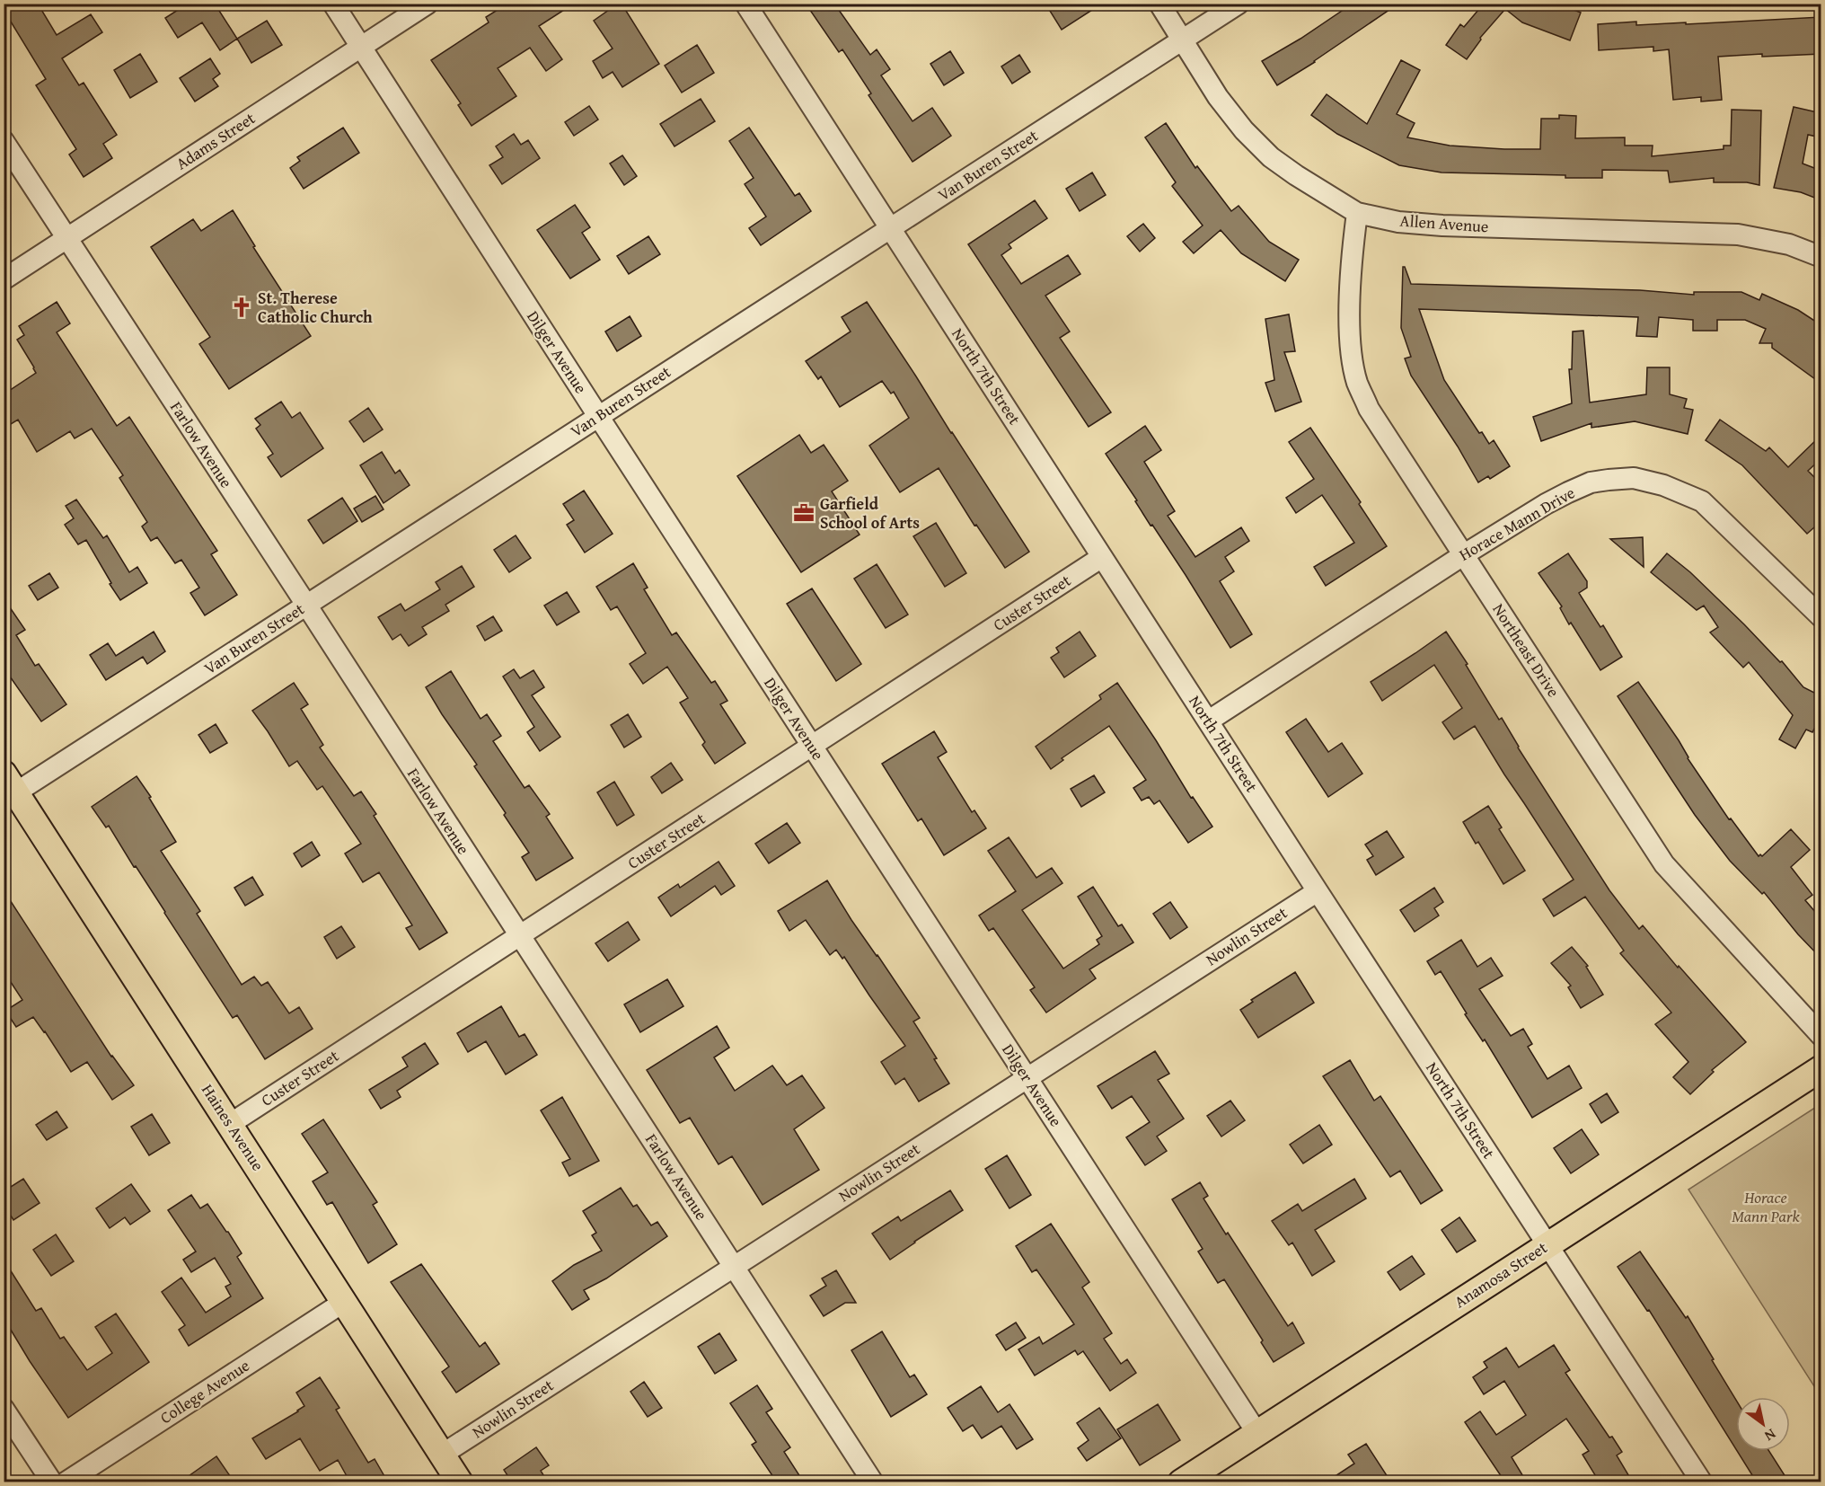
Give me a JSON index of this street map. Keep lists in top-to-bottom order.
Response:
{
  "streets": {
    "main road": ["Haines Avenue", "Anamosa Street"],
    "street": [
      "Adams Street",
      "Van Buren Street",
      "Allen Avenue",
      "Dilger Avenue",
      "North 7th Street",
      "Farlow Avenue",
      "Horace Mann Drive",
      "Custer Street",
      "Northeast Drive",
      "Nowlin Street",
      "College Avenue"
    ]
  },
  "crossings": [
    ["Adams Street", "Dilger Avenue"],
    ["Adams Street", "Farlow Avenue"],
    ["Van Buren Street", "Allen Avenue"],
    ["Van Buren Street", "Dilger Avenue"],
    ["Van Buren Street", "North 7th Street"],
    ["Van Buren Street", "Farlow Avenue"],
    ["Van Buren Street", "Haines Avenue"],
    ["Allen Avenue", "Northeast Drive"],
    ["Dilger Avenue", "Custer Street"],
    ["Dilger Avenue", "Nowlin Street"],
    ["Dilger Avenue", "Anamosa Street"],
    ["North 7th Street", "Horace Mann Drive"],
    ["North 7th Street", "Custer Street"],
    ["North 7th Street", "Nowlin Street"],
    ["North 7th Street", "Anamosa Street"],
    ["Farlow Avenue", "Custer Street"],
    ["Farlow Avenue", "Nowlin Street"],
    ["Horace Mann Drive", "Northeast Drive"],
    ["Custer Street", "Haines Avenue"],
    ["Nowlin Street", "Haines Avenue"],
    ["Haines Avenue", "College Avenue"]
  ],
  "parks": ["Horace Mann Park"],
  "places": {
    "church": ["St. Therese Catholic Church"],
    "office": ["Garfield School of Arts"]
  },
  "north": "bottom right"
}
